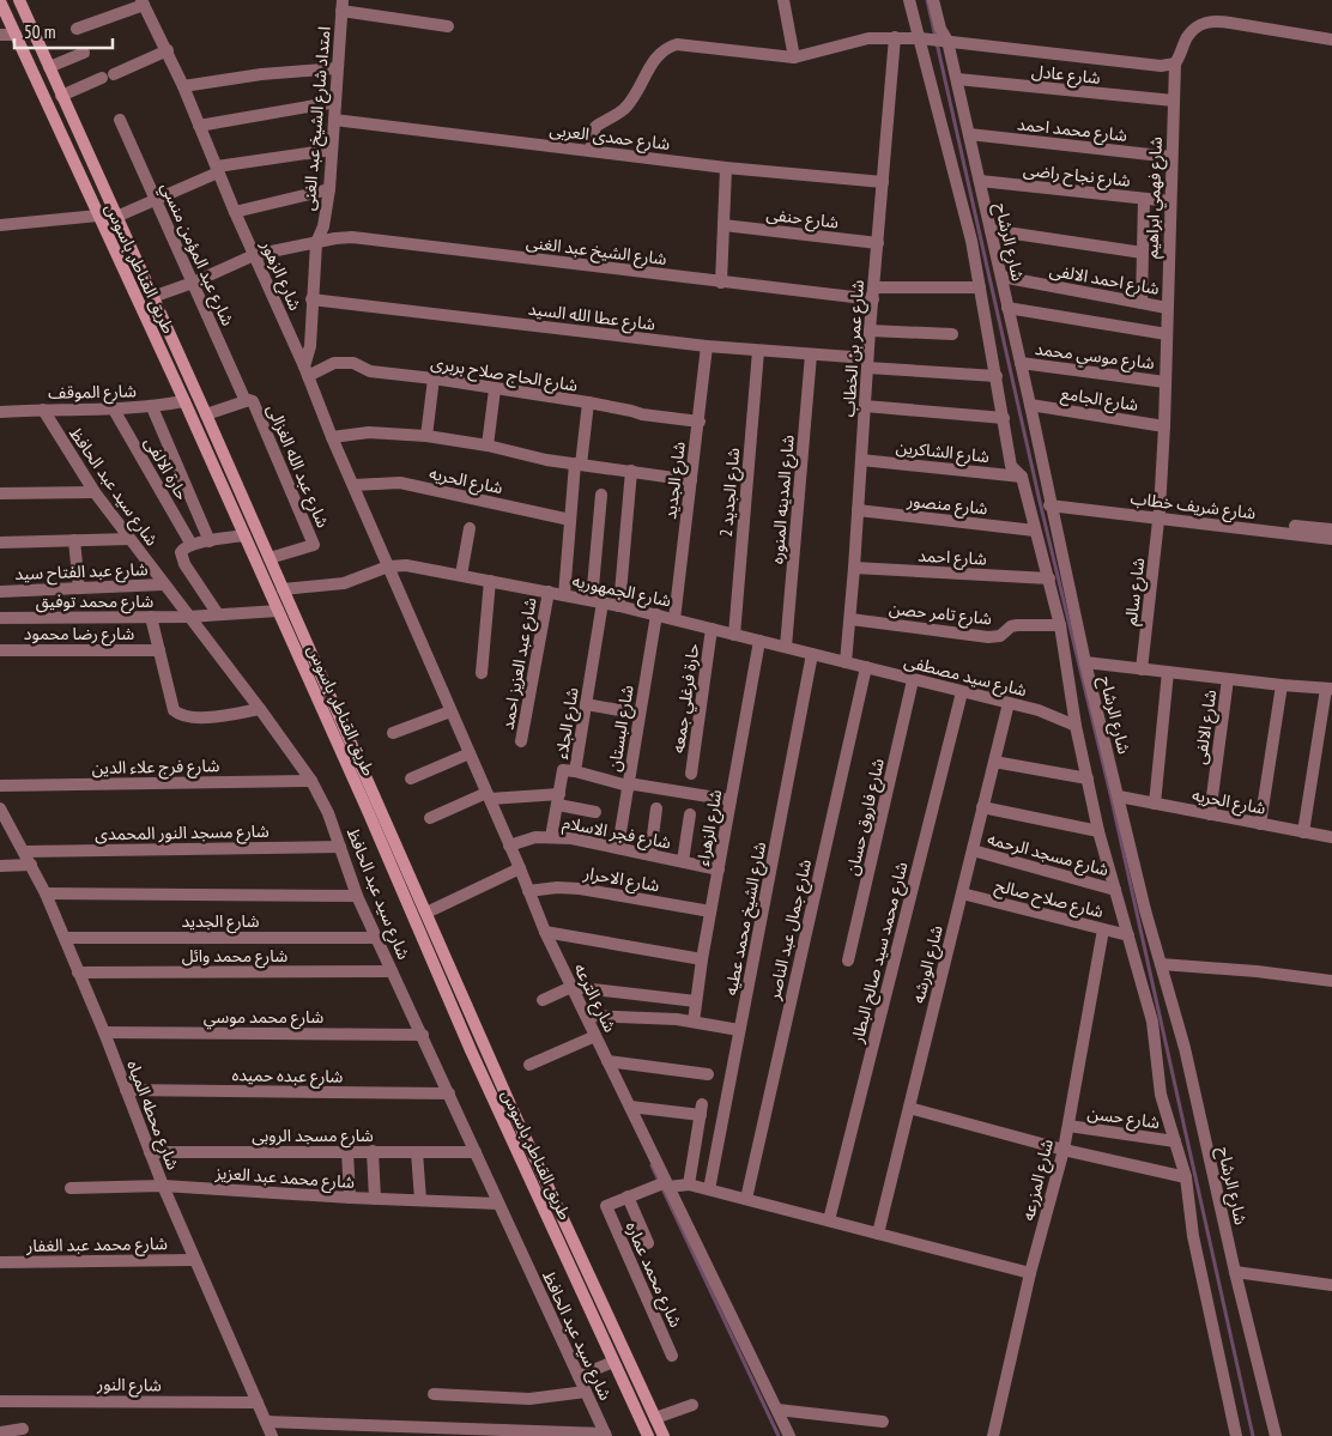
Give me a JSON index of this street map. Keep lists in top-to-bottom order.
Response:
{
  "streets": {
    "main road": ["طريق القناطر, باسوس"],
    "street": [
      "شارع عادل",
      "امتداد شارع الشيخ عبد الغنى",
      "شارع محمد احمد",
      "شارع حمدى العربى",
      "شارع نجاح راضى",
      "شارع فهمي ابراهيم",
      "شارع حنفى",
      "شارع الرشاح",
      "شارع الشيخ عبد الغنى",
      "شارع عبد المؤمن منسي",
      "شارع الزهور",
      "شارع احمد الالفى",
      "شارع عطا الله السيد",
      "شارع عمر بن الخطاب",
      "شارع موسي محمد",
      "شارع الحاج صلاح بربرى",
      "شارع الموقف",
      "شارع الجامع",
      "شارع الشاكرين",
      "شارع عبد الله الغزالى",
      "حارة الالفى",
      "شارع الحريه",
      "شارع الجديد",
      "شارع سيد عبد الحافظ",
      "شارع الجديد 2",
      "شارع المدينه المنوره",
      "شارع منصور",
      "شارع شريف خطاب",
      "شارع احمد",
      "شارع عبد الفتاح سيد",
      "شارع الجمهوريه",
      "شارع سالم",
      "شارع محمد توفيق",
      "شارع تامر حصن",
      "شارع رضا محمود",
      "شارع عبد العزيز احمد",
      "شارع سيد مصطفى",
      "حارة فرغلي جمعه",
      "شارع الجلاء",
      "شارع الالفى",
      "شارع البستان",
      "شارع فرج علاء الدين",
      "شارع فاروق حسان",
      "شارع الزهراء",
      "شارع مسجد النور المحمدى",
      "شارع فجر الاسلام",
      "شارع مسجد الرحمه",
      "شارع الاحرار",
      "شارع صلاح صالح",
      "شارع الشيخ محمد عطيه",
      "شارع جمال عبد الناصر",
      "شارع محمد سيد صالح البطار",
      "شارع محمد وائل",
      "شارع الورشه",
      "شارع الترعه",
      "شارع محمد موسي",
      "شارع عبده حميده",
      "شارع محطه المياه",
      "شارع حسن",
      "شارع مسجد الروبى",
      "شارع محمد عبد العزيز",
      "شارع المزرعه",
      "شارع محمد عبد الغفار",
      "شارع محمد عماره",
      "شارع النور"
    ]
  },
  "crossings": [
    ["شارع عادل", "شارع فهمي ابراهيم"],
    ["شارع عادل", "شارع الرشاح"],
    ["امتداد شارع الشيخ عبد الغنى", "شارع حمدى العربى"],
    ["امتداد شارع الشيخ عبد الغنى", "شارع الشيخ عبد الغنى"],
    ["امتداد شارع الشيخ عبد الغنى", "شارع الزهور"],
    ["امتداد شارع الشيخ عبد الغنى", "شارع عطا الله السيد"],
    ["امتداد شارع الشيخ عبد الغنى", "شارع الحاج صلاح بربرى"],
    ["شارع محمد احمد", "شارع فهمي ابراهيم"],
    ["شارع محمد احمد", "شارع الرشاح"],
    ["شارع حمدى العربى", "شارع عمر بن الخطاب"],
    ["شارع نجاح راضى", "شارع فهمي ابراهيم"],
    ["شارع نجاح راضى", "شارع الرشاح"],
    ["شارع فهمي ابراهيم", "شارع احمد الالفى"],
    ["شارع فهمي ابراهيم", "شارع موسي محمد"],
    ["شارع فهمي ابراهيم", "شارع الجامع"],
    ["شارع فهمي ابراهيم", "شارع شريف خطاب"],
    ["شارع فهمي ابراهيم", "شارع سالم"],
    ["شارع حنفى", "شارع عمر بن الخطاب"],
    ["شارع الرشاح", "شارع احمد الالفى"],
    ["شارع الرشاح", "شارع موسي محمد"],
    ["شارع الرشاح", "شارع الجامع"],
    ["شارع الرشاح", "شارع الحريه"],
    ["شارع الرشاح", "شارع شريف خطاب"],
    ["شارع الشيخ عبد الغنى", "شارع عمر بن الخطاب"],
    ["شارع عبد المؤمن منسي", "شارع عبد الله الغزالى"],
    ["طريق القناطر, باسوس", "شارع الموقف"],
    ["طريق القناطر, باسوس", "شارع عبد الله الغزالى"],
    ["طريق القناطر, باسوس", "شارع محمد توفيق"],
    ["شارع الزهور", "شارع الحاج صلاح بربرى"],
    ["شارع الزهور", "شارع الحريه"],
    ["شارع الزهور", "شارع الجمهوريه"],
    ["شارع الزهور", "شارع الترعه"],
    ["شارع عطا الله السيد", "شارع عمر بن الخطاب"],
    ["شارع عطا الله السيد", "شارع الجديد"],
    ["شارع عطا الله السيد", "شارع الجديد 2"],
    ["شارع عطا الله السيد", "شارع المدينه المنوره"],
    ["شارع عمر بن الخطاب", "شارع الشاكرين"],
    ["شارع عمر بن الخطاب", "شارع منصور"],
    ["شارع عمر بن الخطاب", "شارع احمد"],
    ["شارع عمر بن الخطاب", "شارع الجمهوريه"],
    ["شارع عمر بن الخطاب", "شارع تامر حصن"],
    ["شارع عمر بن الخطاب", "شارع سيد مصطفى"],
    ["شارع الحاج صلاح بربرى", "شارع الجديد"],
    ["شارع الموقف", "حارة الالفى"],
    ["شارع الموقف", "شارع سيد عبد الحافظ"],
    ["شارع الحريه", "شارع الالفى"],
    ["شارع الجديد", "شارع سيد عبد الحافظ"],
    ["شارع الجديد", "شارع الجمهوريه"],
    ["شارع الجديد", "شارع محطه المياه"],
    ["شارع سيد عبد الحافظ", "شارع عبد الفتاح سيد"],
    ["شارع سيد عبد الحافظ", "شارع محمد توفيق"],
    ["شارع سيد عبد الحافظ", "شارع فرج علاء الدين"],
    ["شارع سيد عبد الحافظ", "شارع مسجد النور المحمدى"],
    ["شارع سيد عبد الحافظ", "شارع محمد وائل"],
    ["شارع سيد عبد الحافظ", "شارع محمد موسي"],
    ["شارع سيد عبد الحافظ", "شارع عبده حميده"],
    ["شارع سيد عبد الحافظ", "شارع مسجد الروبى"],
    ["شارع سيد عبد الحافظ", "شارع محمد عبد العزيز"],
    ["شارع الجديد 2", "شارع الجمهوريه"],
    ["شارع المدينه المنوره", "شارع الجمهوريه"],
    ["شارع شريف خطاب", "شارع سالم"],
    ["شارع الجمهوريه", "شارع عبد العزيز احمد"],
    ["شارع الجمهوريه", "شارع سيد مصطفى"],
    ["شارع الجمهوريه", "حارة فرغلي جمعه"],
    ["شارع الجمهوريه", "شارع الجلاء"],
    ["شارع الجمهوريه", "شارع البستان"],
    ["شارع الجمهوريه", "شارع الزهراء"],
    ["شارع الجمهوريه", "شارع الشيخ محمد عطيه"],
    ["شارع الجمهوريه", "شارع الترعه"],
    ["شارع سيد مصطفى", "شارع فاروق حسان"],
    ["شارع سيد مصطفى", "شارع جمال عبد الناصر"],
    ["شارع سيد مصطفى", "شارع محمد سيد صالح البطار"],
    ["شارع سيد مصطفى", "شارع الورشه"],
    ["شارع الجلاء", "شارع فجر الاسلام"],
    ["شارع البستان", "شارع فجر الاسلام"],
    ["شارع الزهراء", "شارع فجر الاسلام"],
    ["شارع الزهراء", "شارع الاحرار"],
    ["شارع مسجد النور المحمدى", "شارع محطه المياه"],
    ["شارع فجر الاسلام", "شارع الترعه"],
    ["شارع مسجد الرحمه", "شارع الورشه"],
    ["شارع الاحرار", "شارع الترعه"],
    ["شارع صلاح صالح", "شارع الورشه"],
    ["شارع صلاح صالح", "شارع المزرعه"],
    ["شارع محمد وائل", "شارع محطه المياه"],
    ["شارع محمد موسي", "شارع محطه المياه"],
    ["شارع عبده حميده", "شارع محطه المياه"],
    ["شارع محطه المياه", "شارع مسجد الروبى"],
    ["شارع محطه المياه", "شارع محمد عبد العزيز"],
    ["شارع محطه المياه", "شارع محمد عبد الغفار"],
    ["شارع محطه المياه", "شارع النور"],
    ["شارع حسن", "شارع المزرعه"]
  ],
  "scale_bar": "50 m"
}
